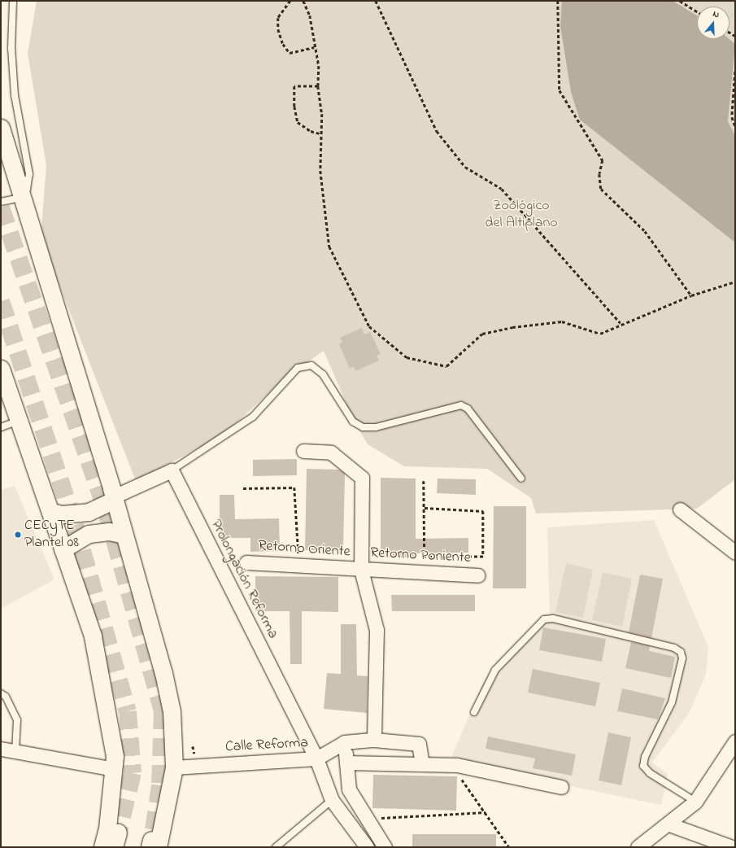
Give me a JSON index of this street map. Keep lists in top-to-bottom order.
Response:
{
  "streets": {
    "street": [
      "Retorno Oriente",
      "Retorno Poniente",
      "Prolongación Reforma",
      "Calle Reforma"
    ]
  },
  "crossings": [
    ["Retorno Oriente", "Retorno Poniente"],
    ["Prolongación Reforma", "Calle Reforma"]
  ],
  "parks": ["Zoológico del Altiplano"],
  "places": ["CECyTE Plantel 08"],
  "north": "top"
}
